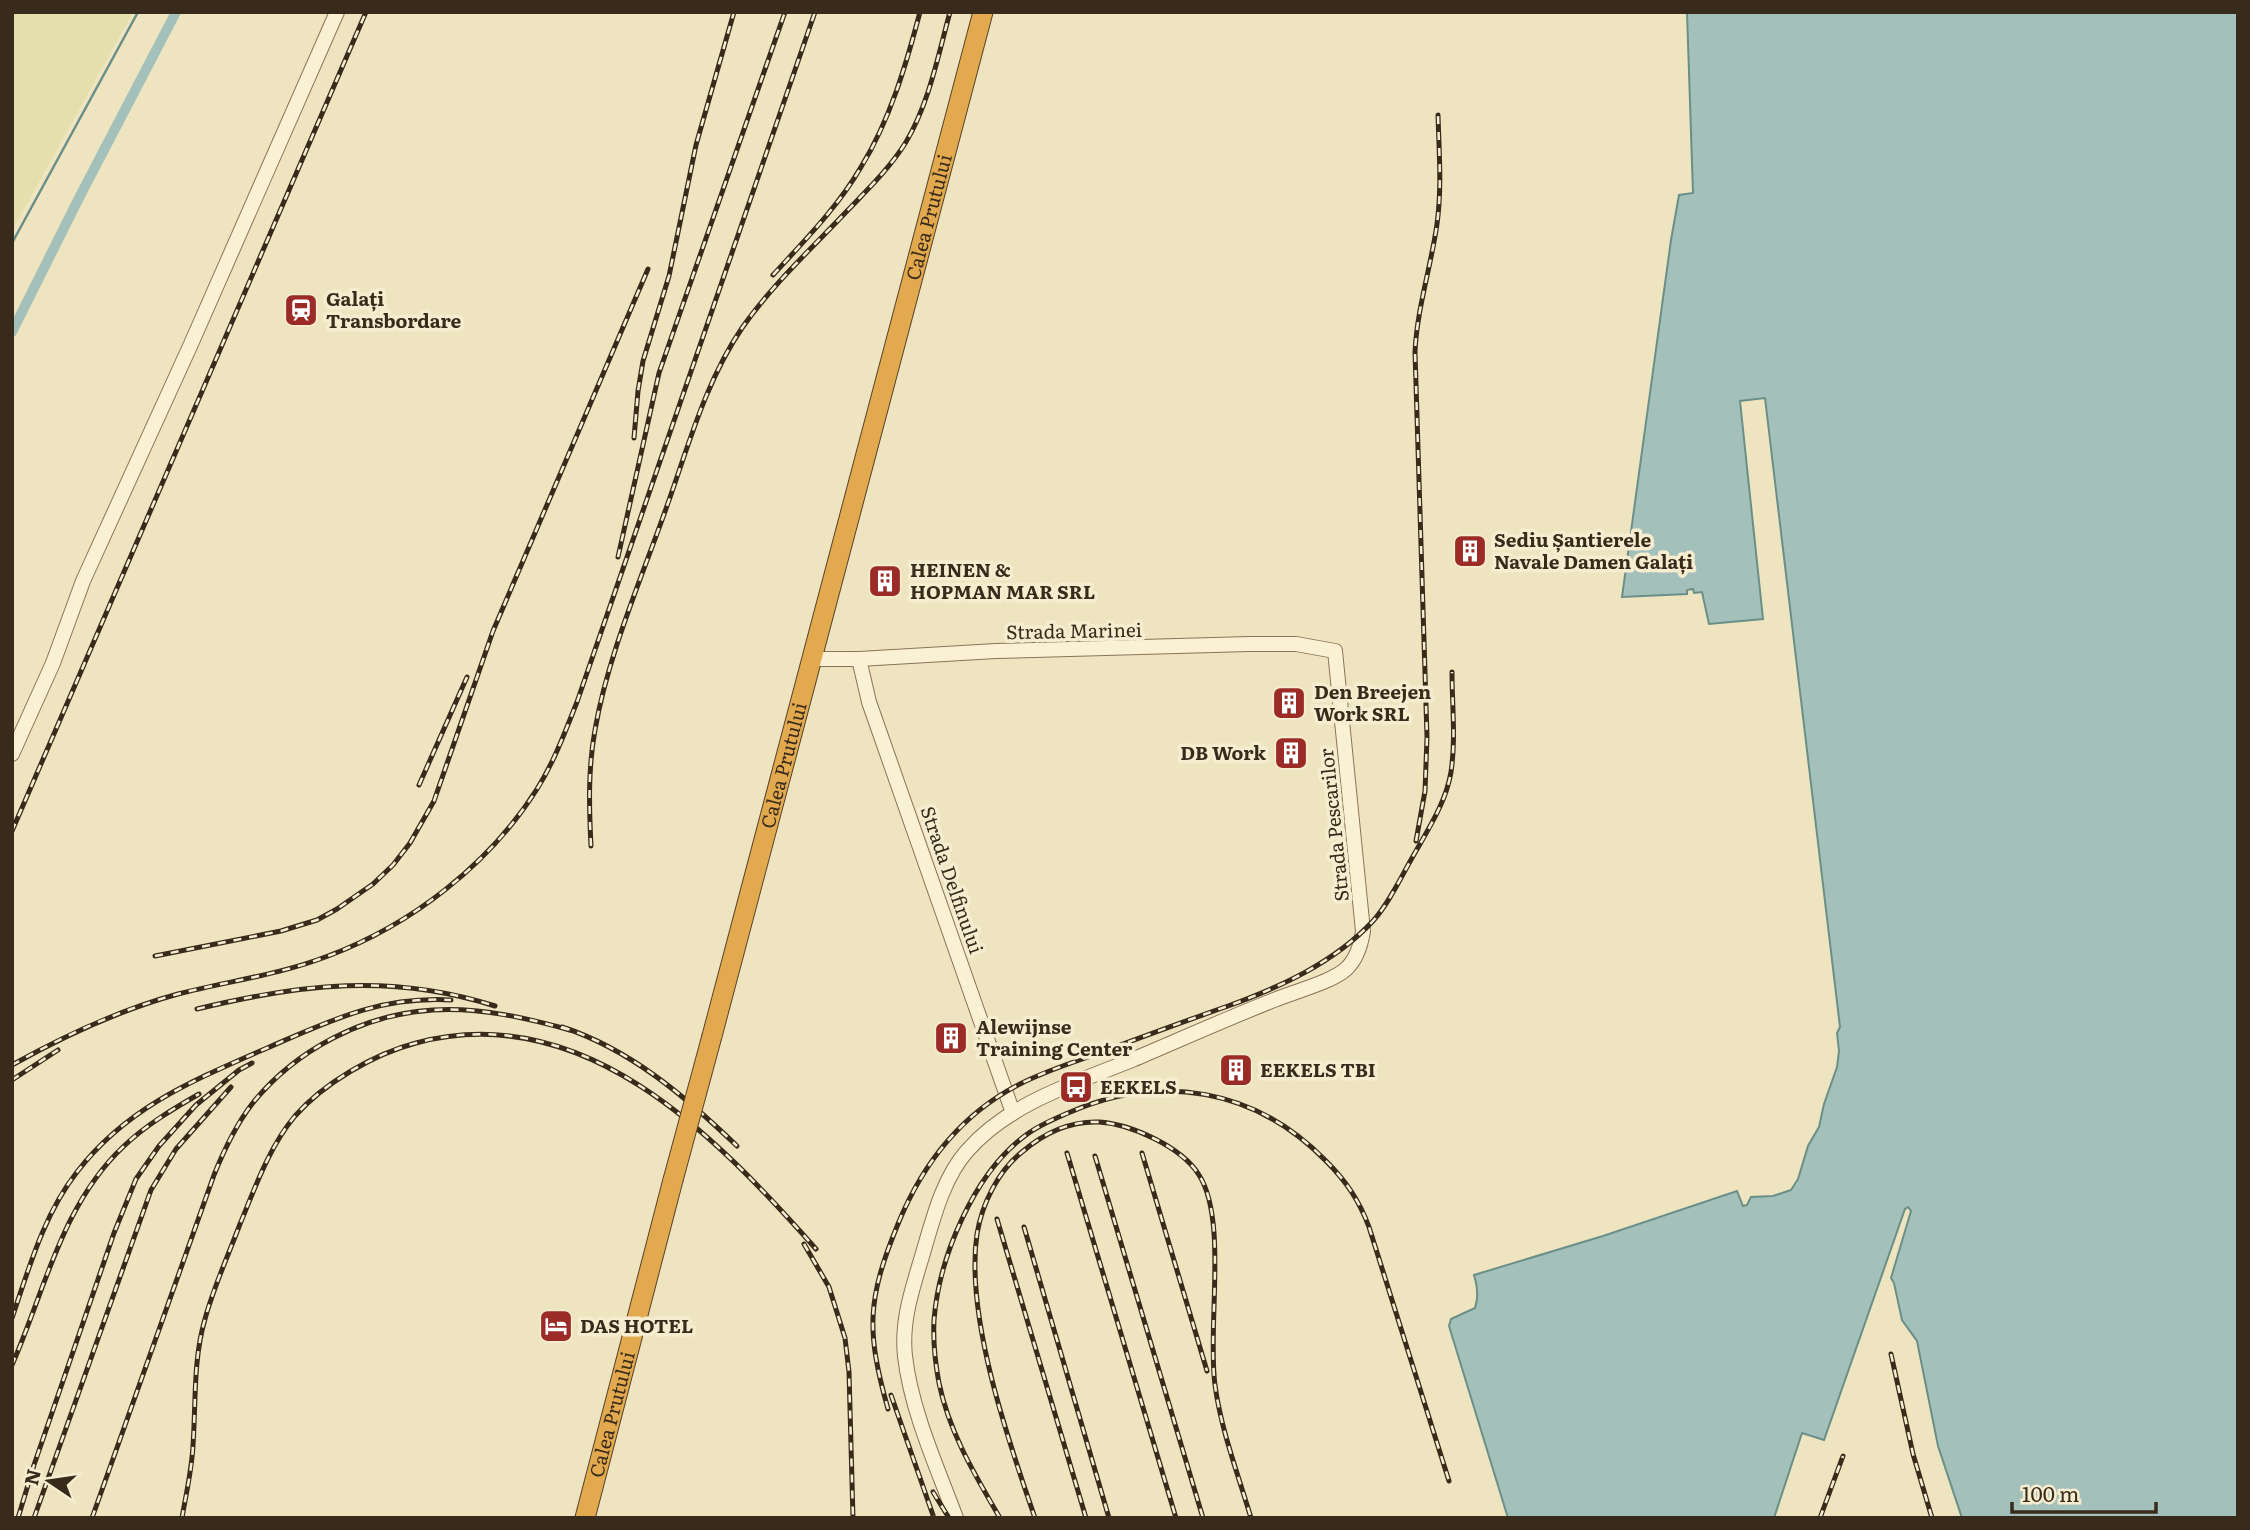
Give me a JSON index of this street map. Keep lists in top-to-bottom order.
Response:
{
  "streets": {
    "highway": ["Calea Prutului"],
    "street": ["Strada Marinei", "Strada Pescarilor", "Strada Delfinului"]
  },
  "crossings": [
    ["Calea Prutului", "Strada Marinei"],
    ["Strada Marinei", "Strada Pescarilor"],
    ["Strada Marinei", "Strada Delfinului"],
    ["Strada Pescarilor", "Strada Delfinului"]
  ],
  "places": {
    "station": ["Galați Transbordare"],
    "building": [
      "Sediu Șantierele Navale Damen Galați",
      "HEINEN & HOPMAN MAR SRL",
      "Den Breejen Work SRL",
      "DB Work",
      "Alewijnse Training Center",
      "EEKELS TBI"
    ],
    "bus stop": ["EEKELS"],
    "hotel": ["DAS HOTEL"]
  },
  "scale_bar": "100 m",
  "north": "left"
}
